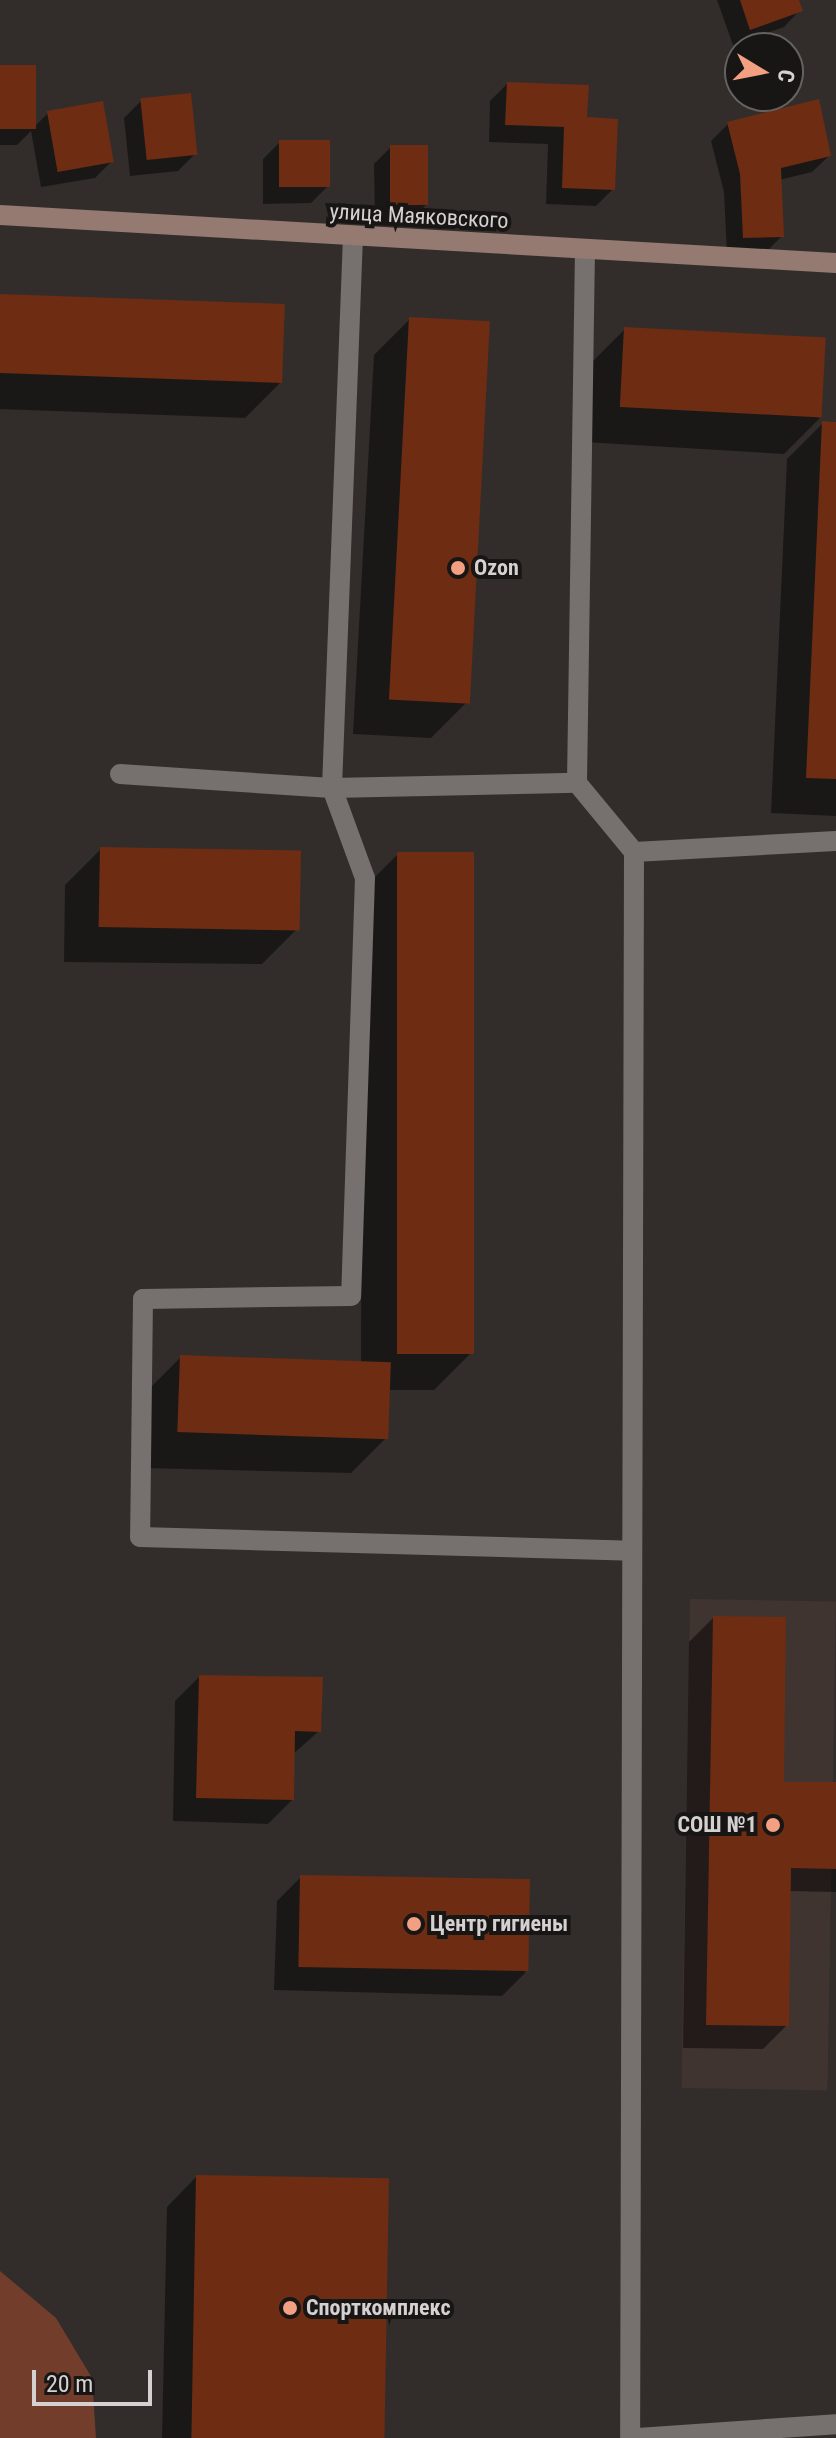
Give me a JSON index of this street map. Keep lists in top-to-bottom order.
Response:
{
  "streets": {
    "street": ["улица Маяковского"]
  },
  "places": [
    "Ozon",
    "СОШ №1",
    "Центр гигиены",
    "Спорткомплекс"
  ],
  "scale_bar": "20 m",
  "north": "right"
}
